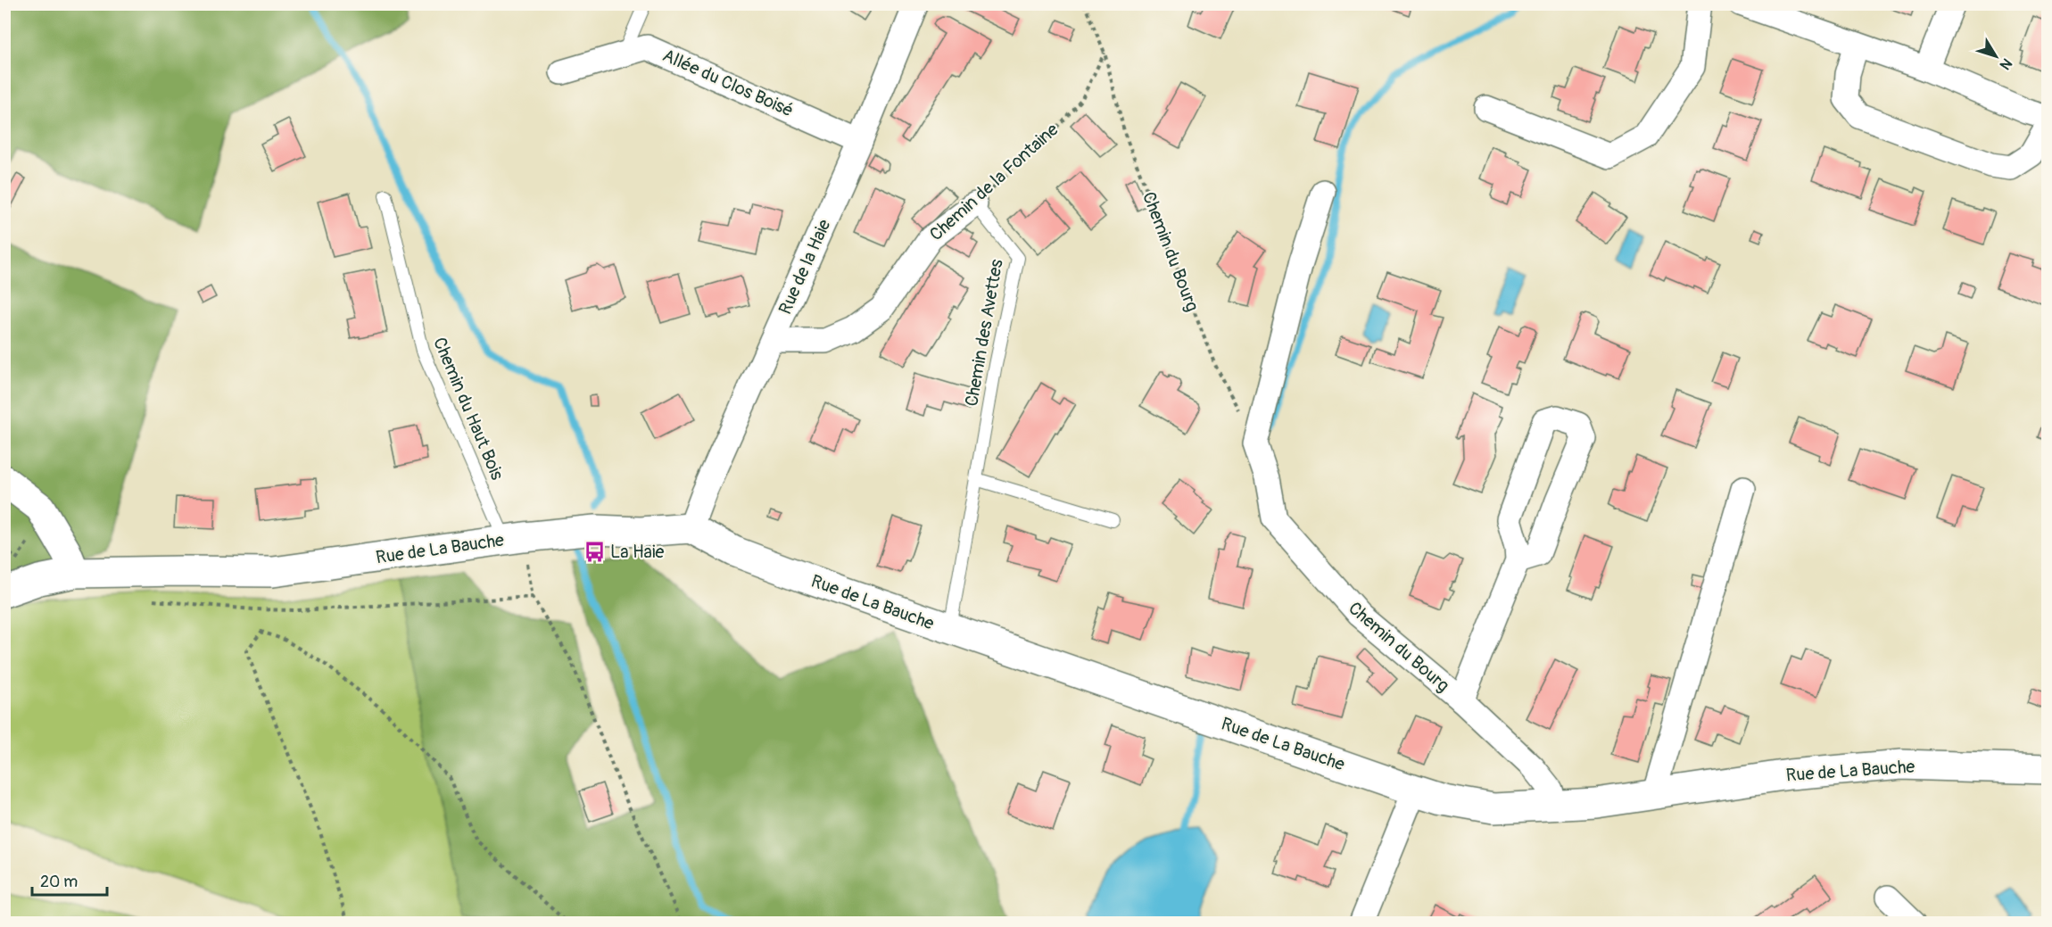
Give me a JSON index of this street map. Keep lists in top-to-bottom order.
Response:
{
  "streets": {
    "street": [
      "Allée du Clos Boisé",
      "Chemin de la Fontaine",
      "Chemin du Bourg",
      "Rue de la Haie",
      "Rue de La Bauche"
    ],
    "lane": ["Chemin des Avettes", "Chemin du Haut Bois"]
  },
  "crossings": [
    ["Allée du Clos Boisé", "Rue de la Haie"],
    ["Chemin de la Fontaine", "Chemin du Bourg"],
    ["Chemin de la Fontaine", "Rue de la Haie"],
    ["Chemin de la Fontaine", "Chemin des Avettes"],
    ["Chemin du Bourg", "Rue de La Bauche"],
    ["Rue de la Haie", "Rue de La Bauche"],
    ["Chemin des Avettes", "Rue de La Bauche"],
    ["Chemin du Haut Bois", "Rue de La Bauche"]
  ],
  "places": {
    "bus stop": ["La Haie"]
  },
  "scale_bar": "20 m",
  "north": "bottom right"
}
